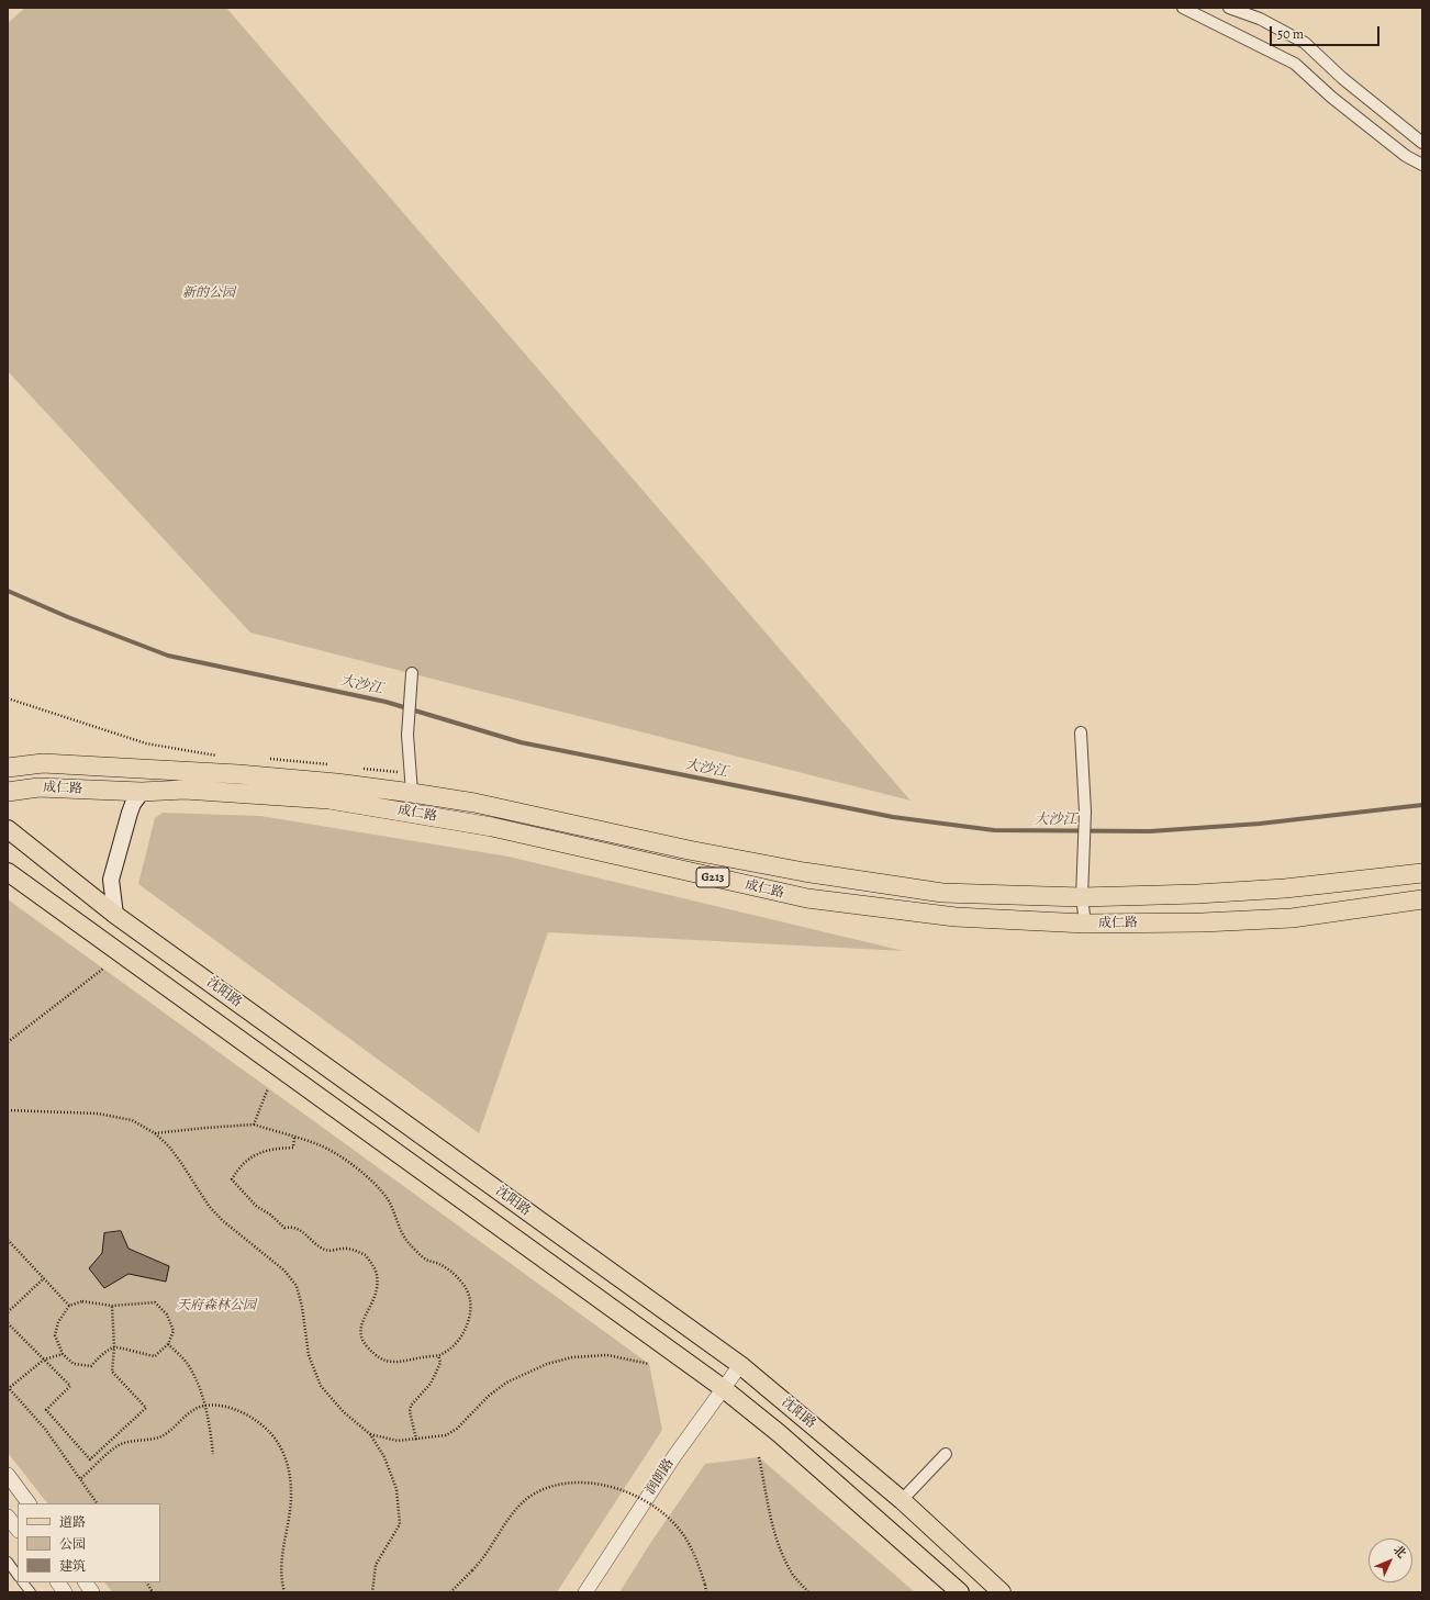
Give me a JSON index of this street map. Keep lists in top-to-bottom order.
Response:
{
  "streets": {
    "highway": ["成仁路", "G213"],
    "main road": ["沈阳路"],
    "street": ["润朗路"]
  },
  "crossings": [
    ["沈阳路", "润朗路"]
  ],
  "water": ["大沙江"],
  "parks": ["新的公园", "天府森林公园"],
  "legend": ["道路", "公园", "建筑"],
  "scale_bar": "50 m",
  "north": "top right"
}
